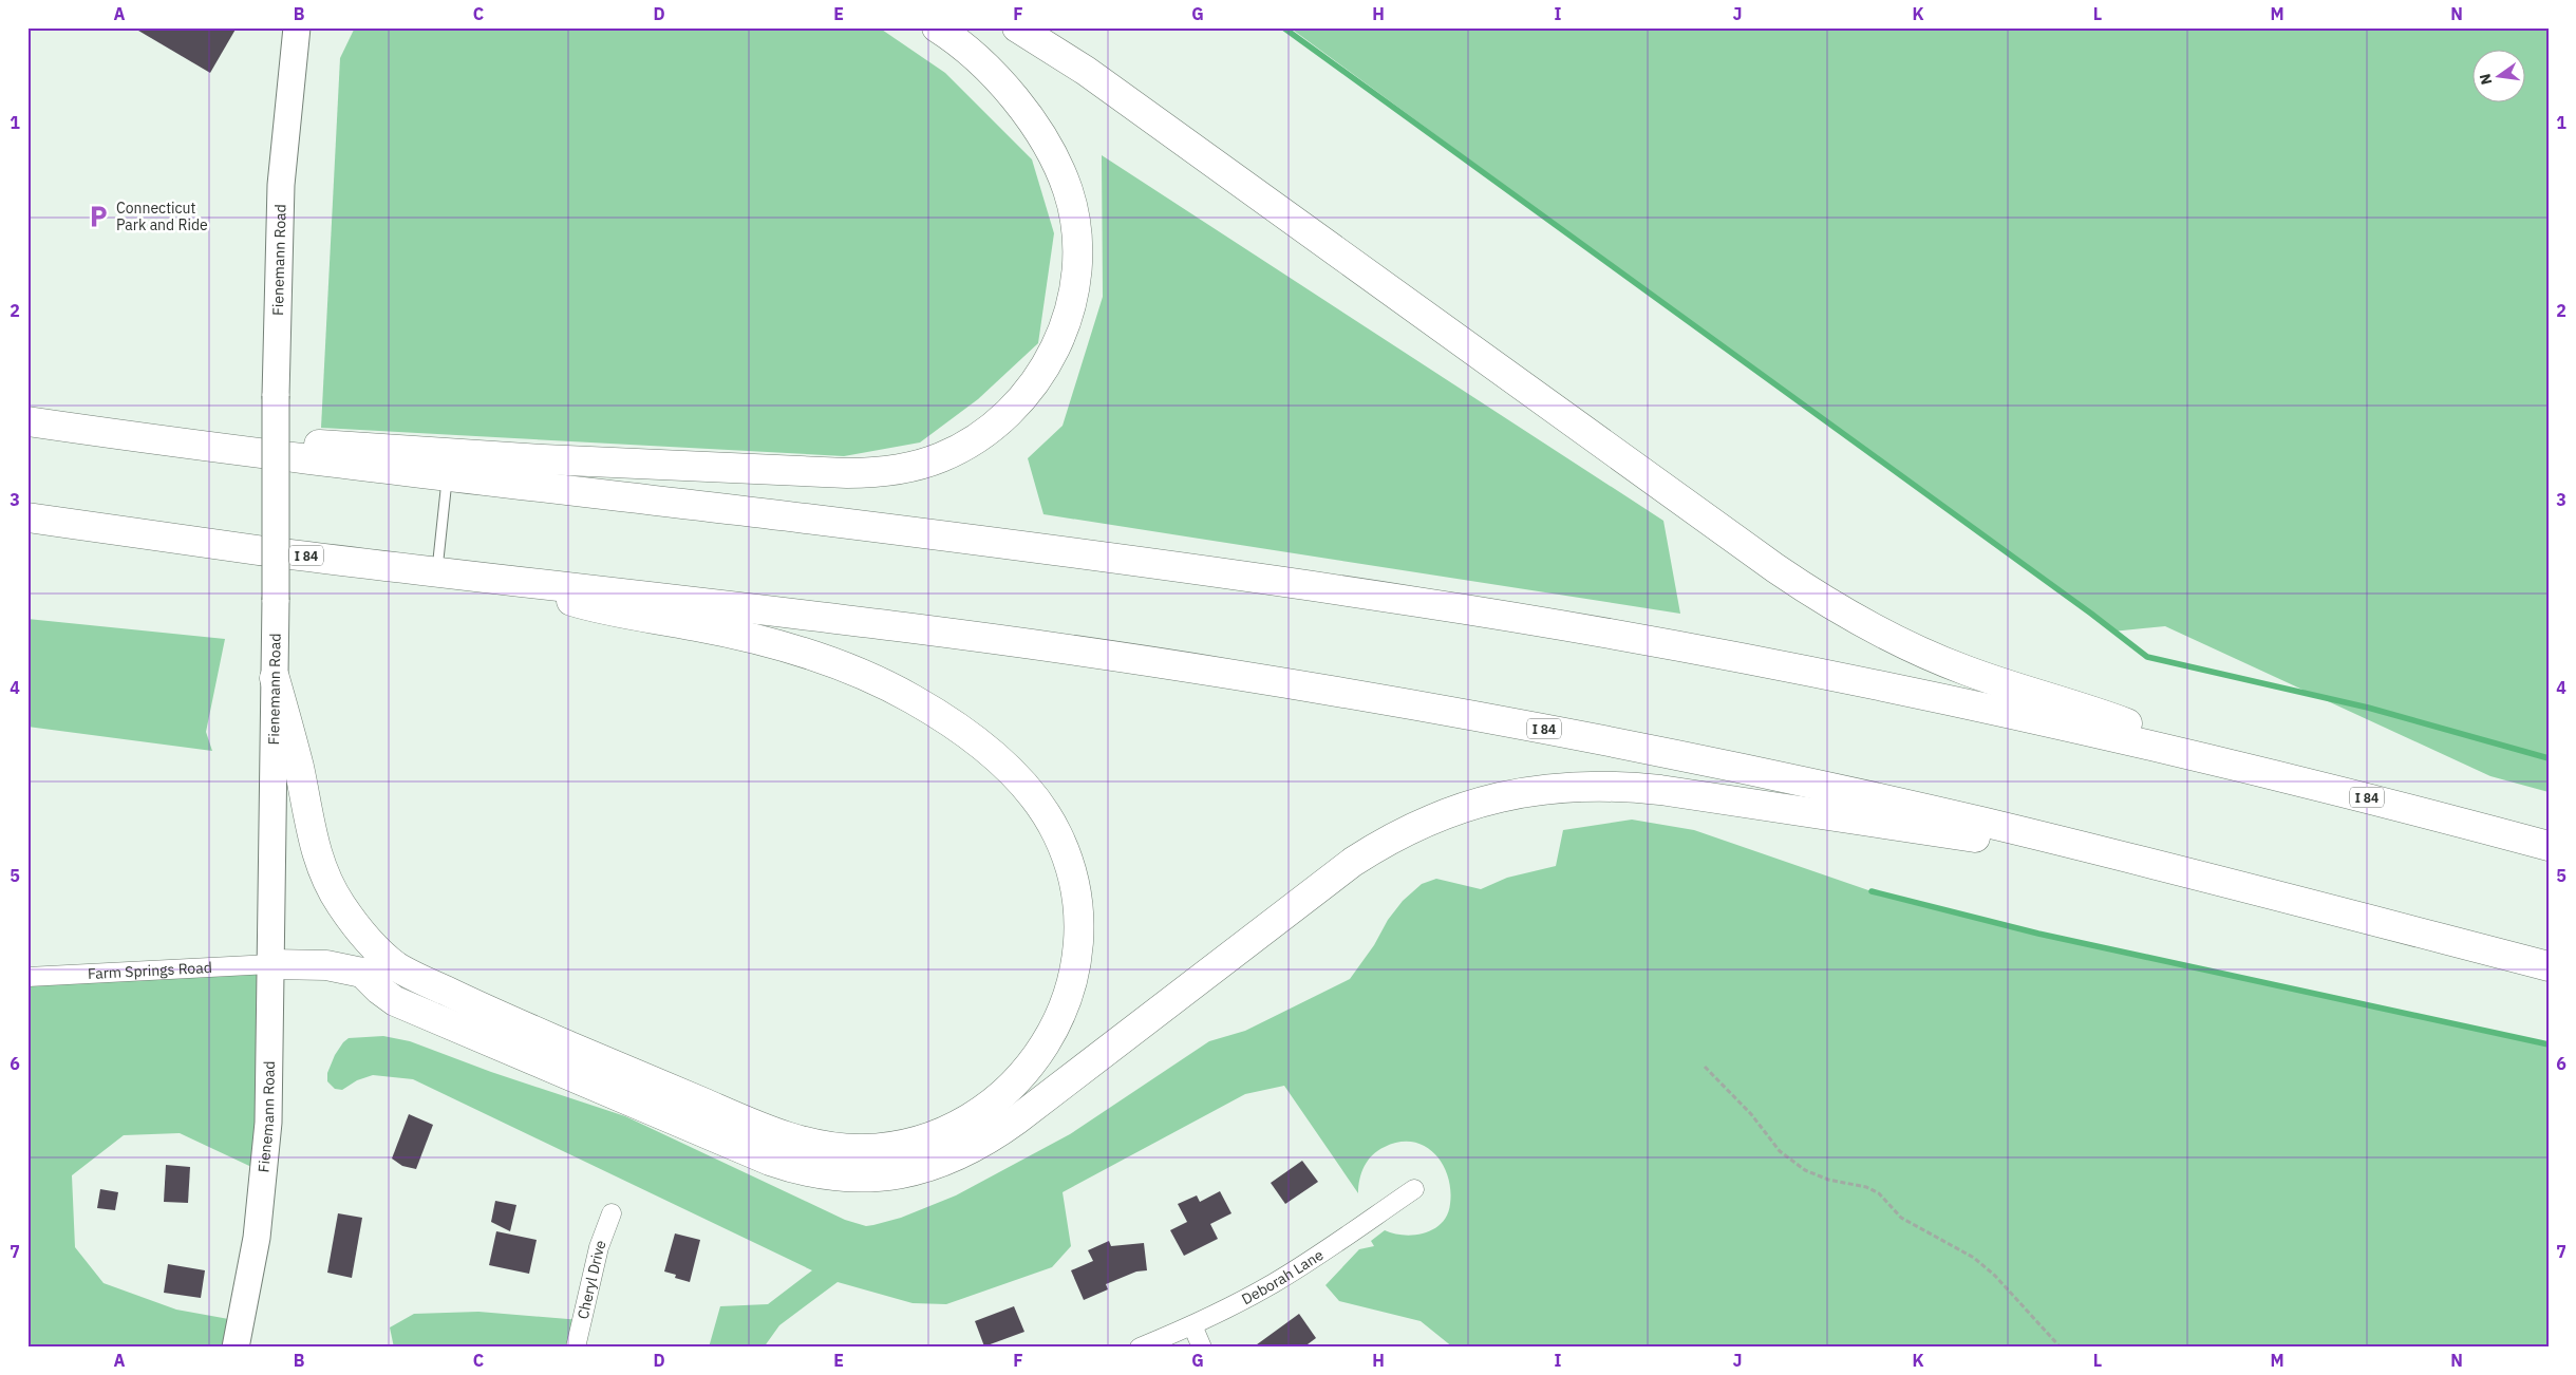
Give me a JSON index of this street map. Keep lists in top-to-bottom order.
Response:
{
  "streets": {
    "highway": ["I 84"],
    "main road": ["Fienemann Road"],
    "street": ["Farm Springs Road", "Deborah Lane", "Cheryl Drive"]
  },
  "crossings": [
    ["Fienemann Road", "Farm Springs Road"]
  ],
  "places": {
    "parking": ["Connecticut Park and Ride"]
  },
  "north": "left",
  "grid": {
    "columns": [
      "A",
      "B",
      "C",
      "D",
      "E",
      "F",
      "G",
      "H",
      "I",
      "J",
      "K",
      "L",
      "M",
      "N"
    ],
    "rows": [
      "1",
      "2",
      "3",
      "4",
      "5",
      "6",
      "7"
    ]
  }
}
